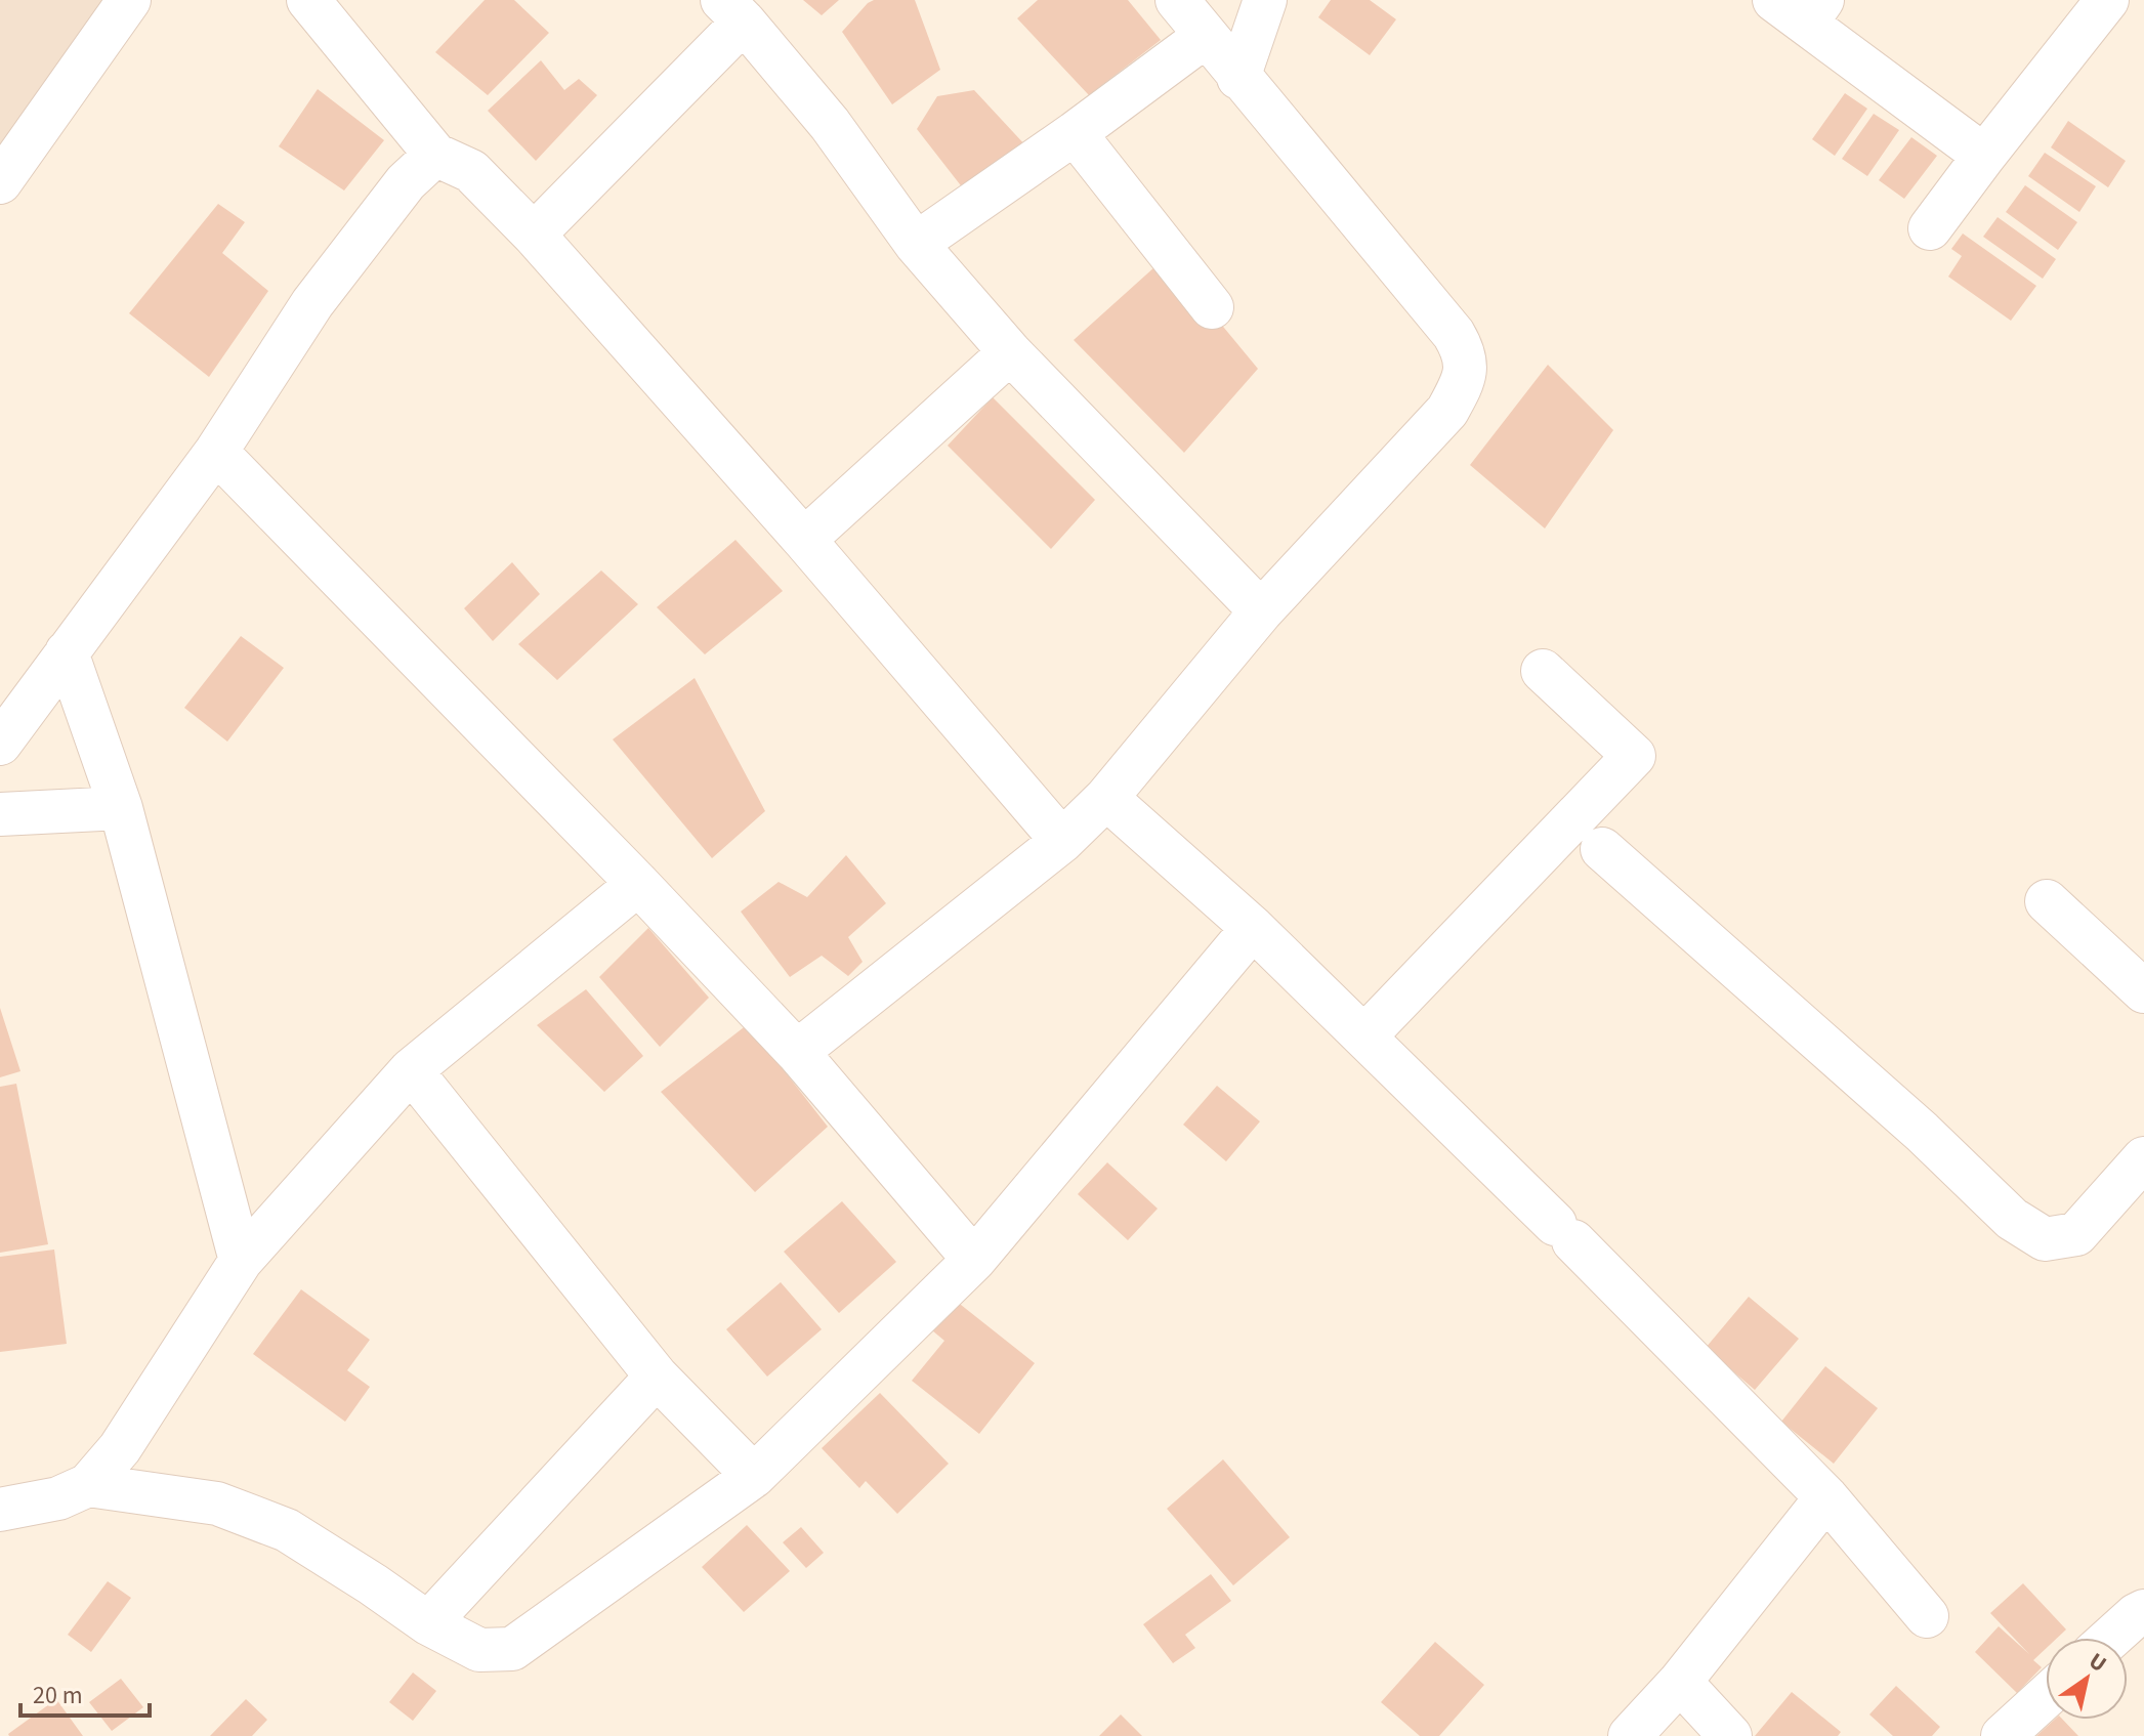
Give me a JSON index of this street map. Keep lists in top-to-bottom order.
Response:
{
  "scale_bar": "20 m",
  "north": "top right"
}
